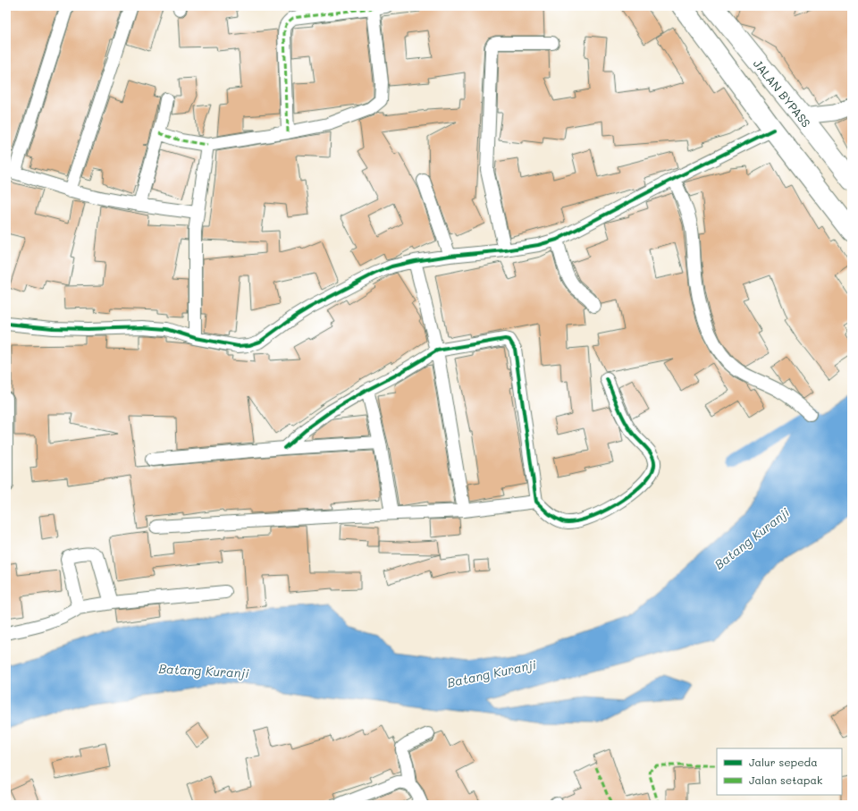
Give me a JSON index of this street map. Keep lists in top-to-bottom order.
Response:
{
  "streets": {
    "highway": ["JALAN BYPASS"]
  },
  "water": ["Batang Kuranji"],
  "legend": ["Jalur sepeda", "Jalan setapak"]
}
